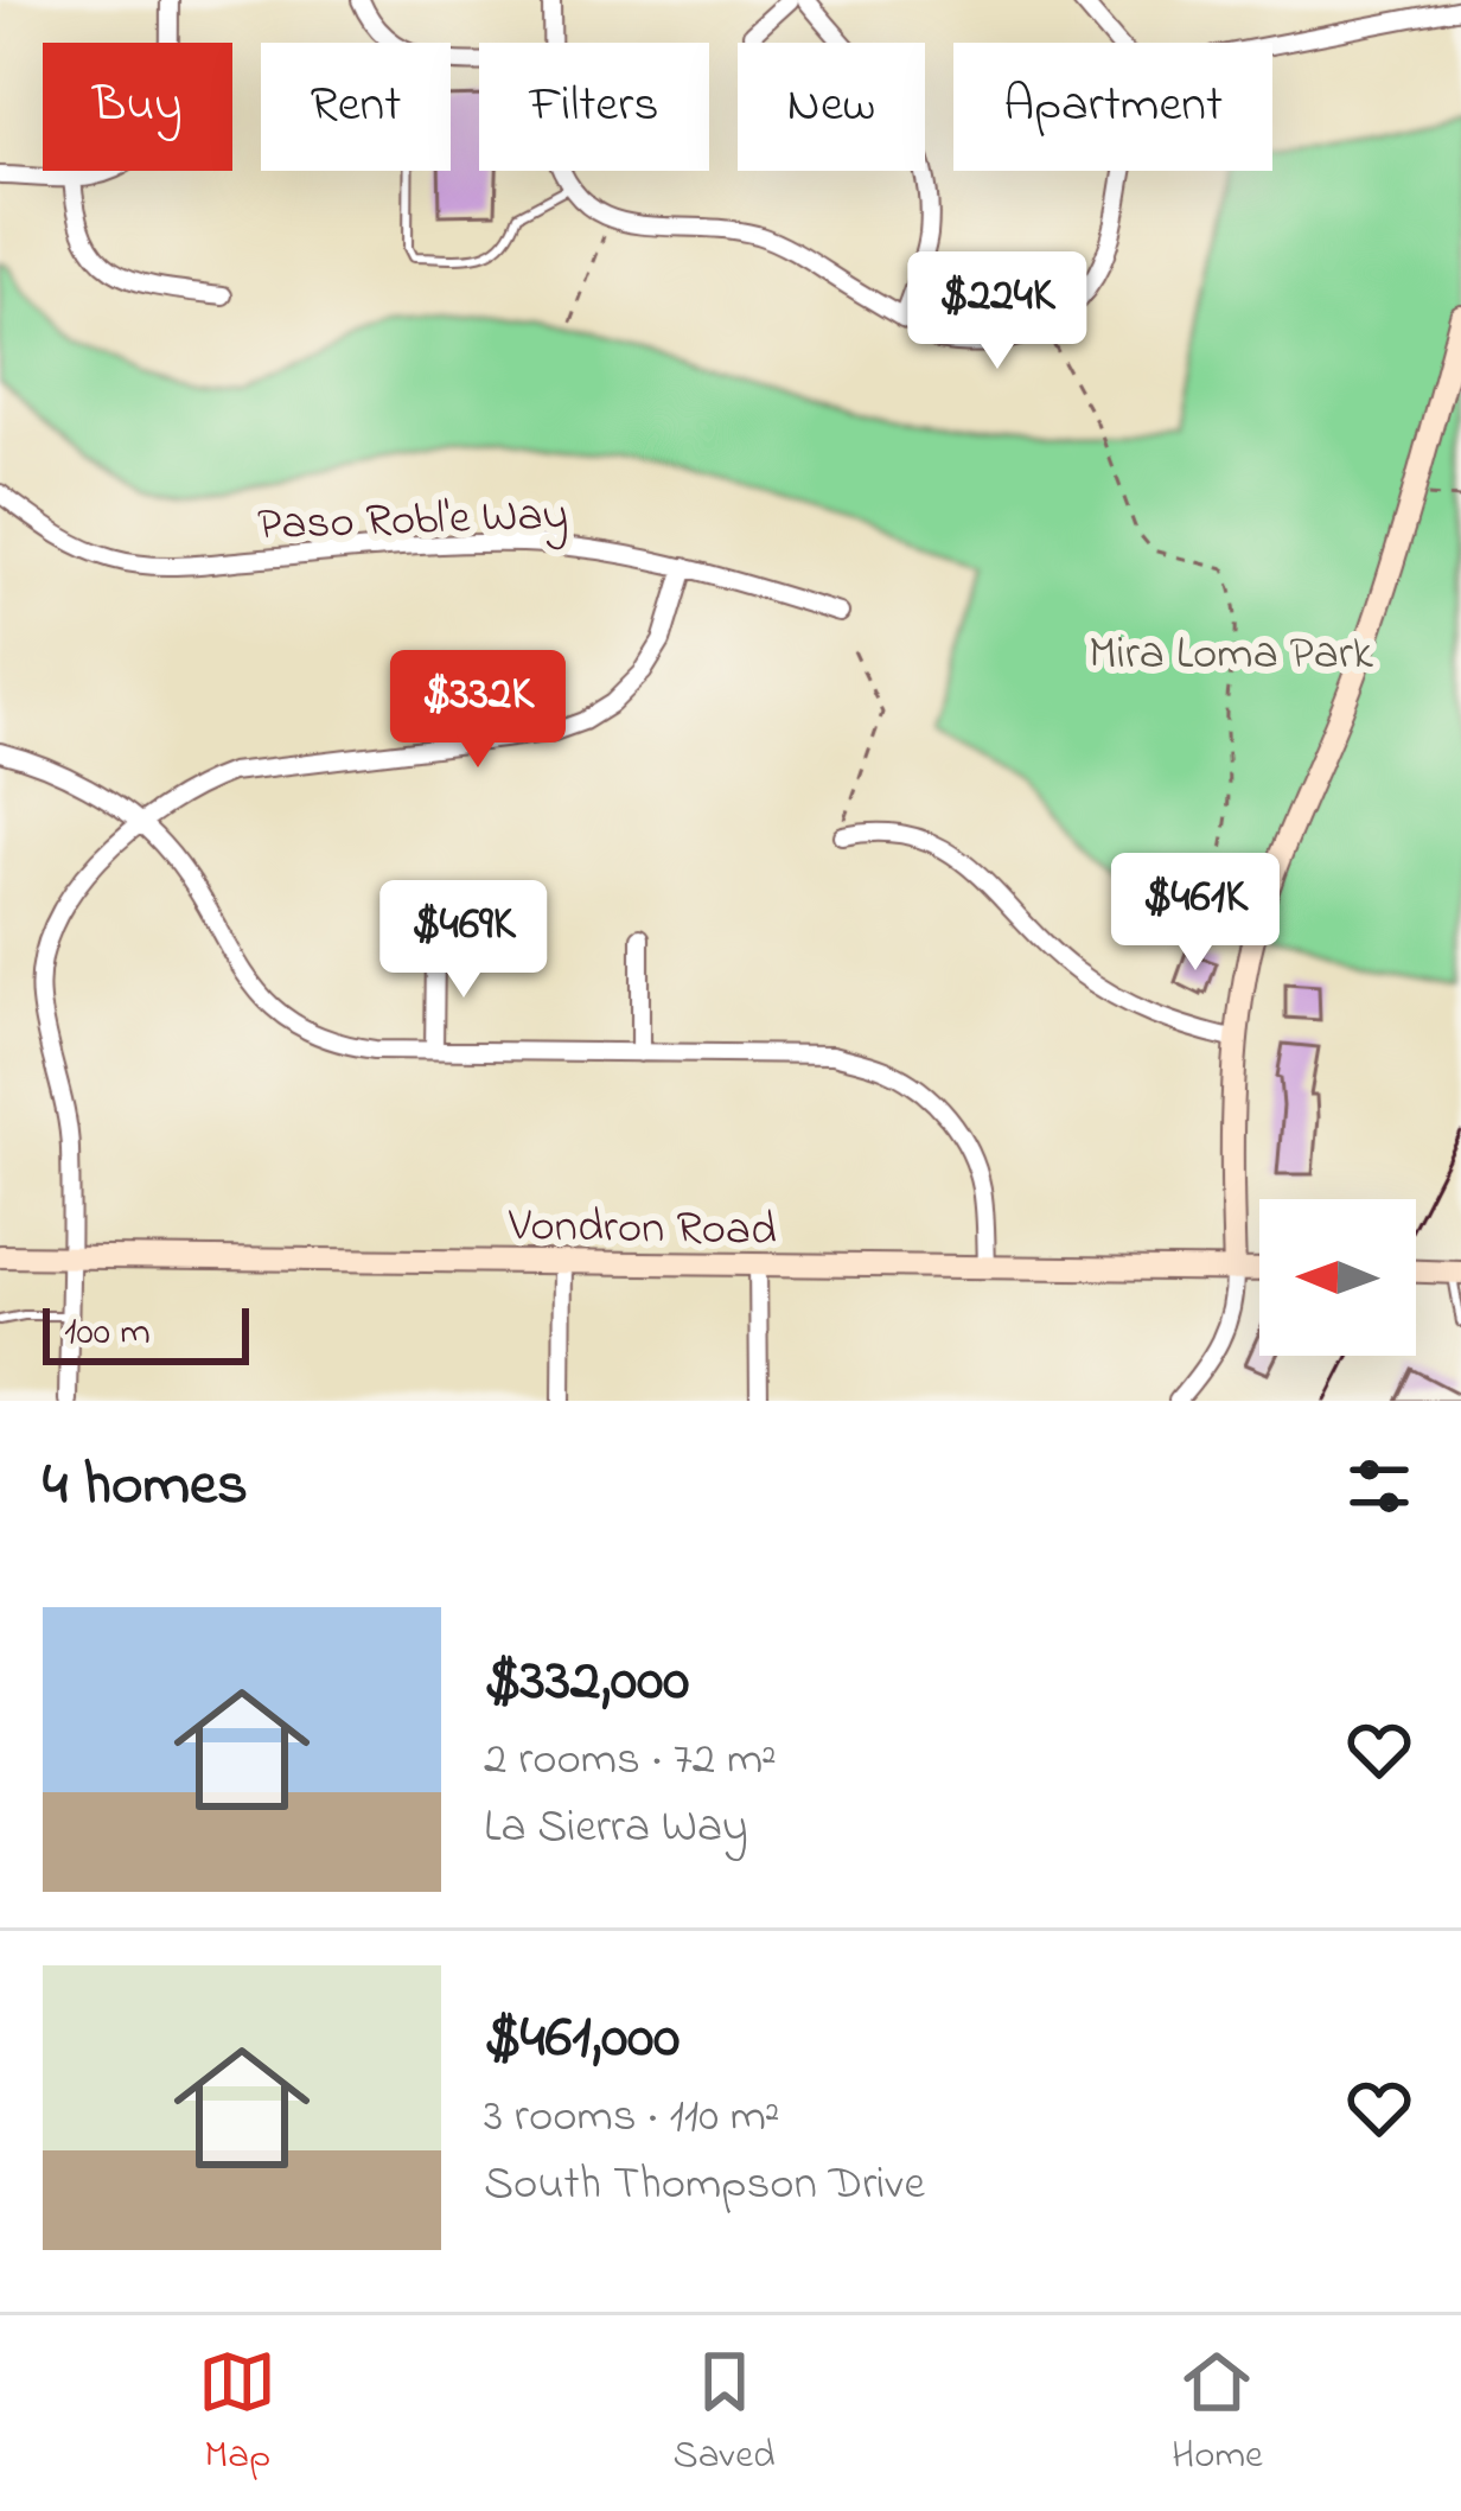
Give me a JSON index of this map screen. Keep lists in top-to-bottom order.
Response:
{
  "streets": {
    "street": ["Paso Robl'e Way", "Vondron Road"]
  },
  "parks": ["Mira Loma Park"],
  "scale_bar": "100 m",
  "north": "left",
  "page": {
    "chip": [
      "Buy",
      "Rent",
      "Filters",
      "New",
      "Apartment"
    ],
    "price": [
      "$224K",
      "$332K",
      "$461K",
      "$469K"
    ],
    "scale": "100 m",
    "heading": "4 homes",
    "list": [
      {
        "name": "$332,000",
        "note": "2 rooms · 72 m² · La Sierra Way"
      },
      {
        "name": "$461,000",
        "note": "3 rooms · 110 m² · South Thompson Drive"
      }
    ],
    "tabs": ["Map", "Saved", "Home"]
  }
}
